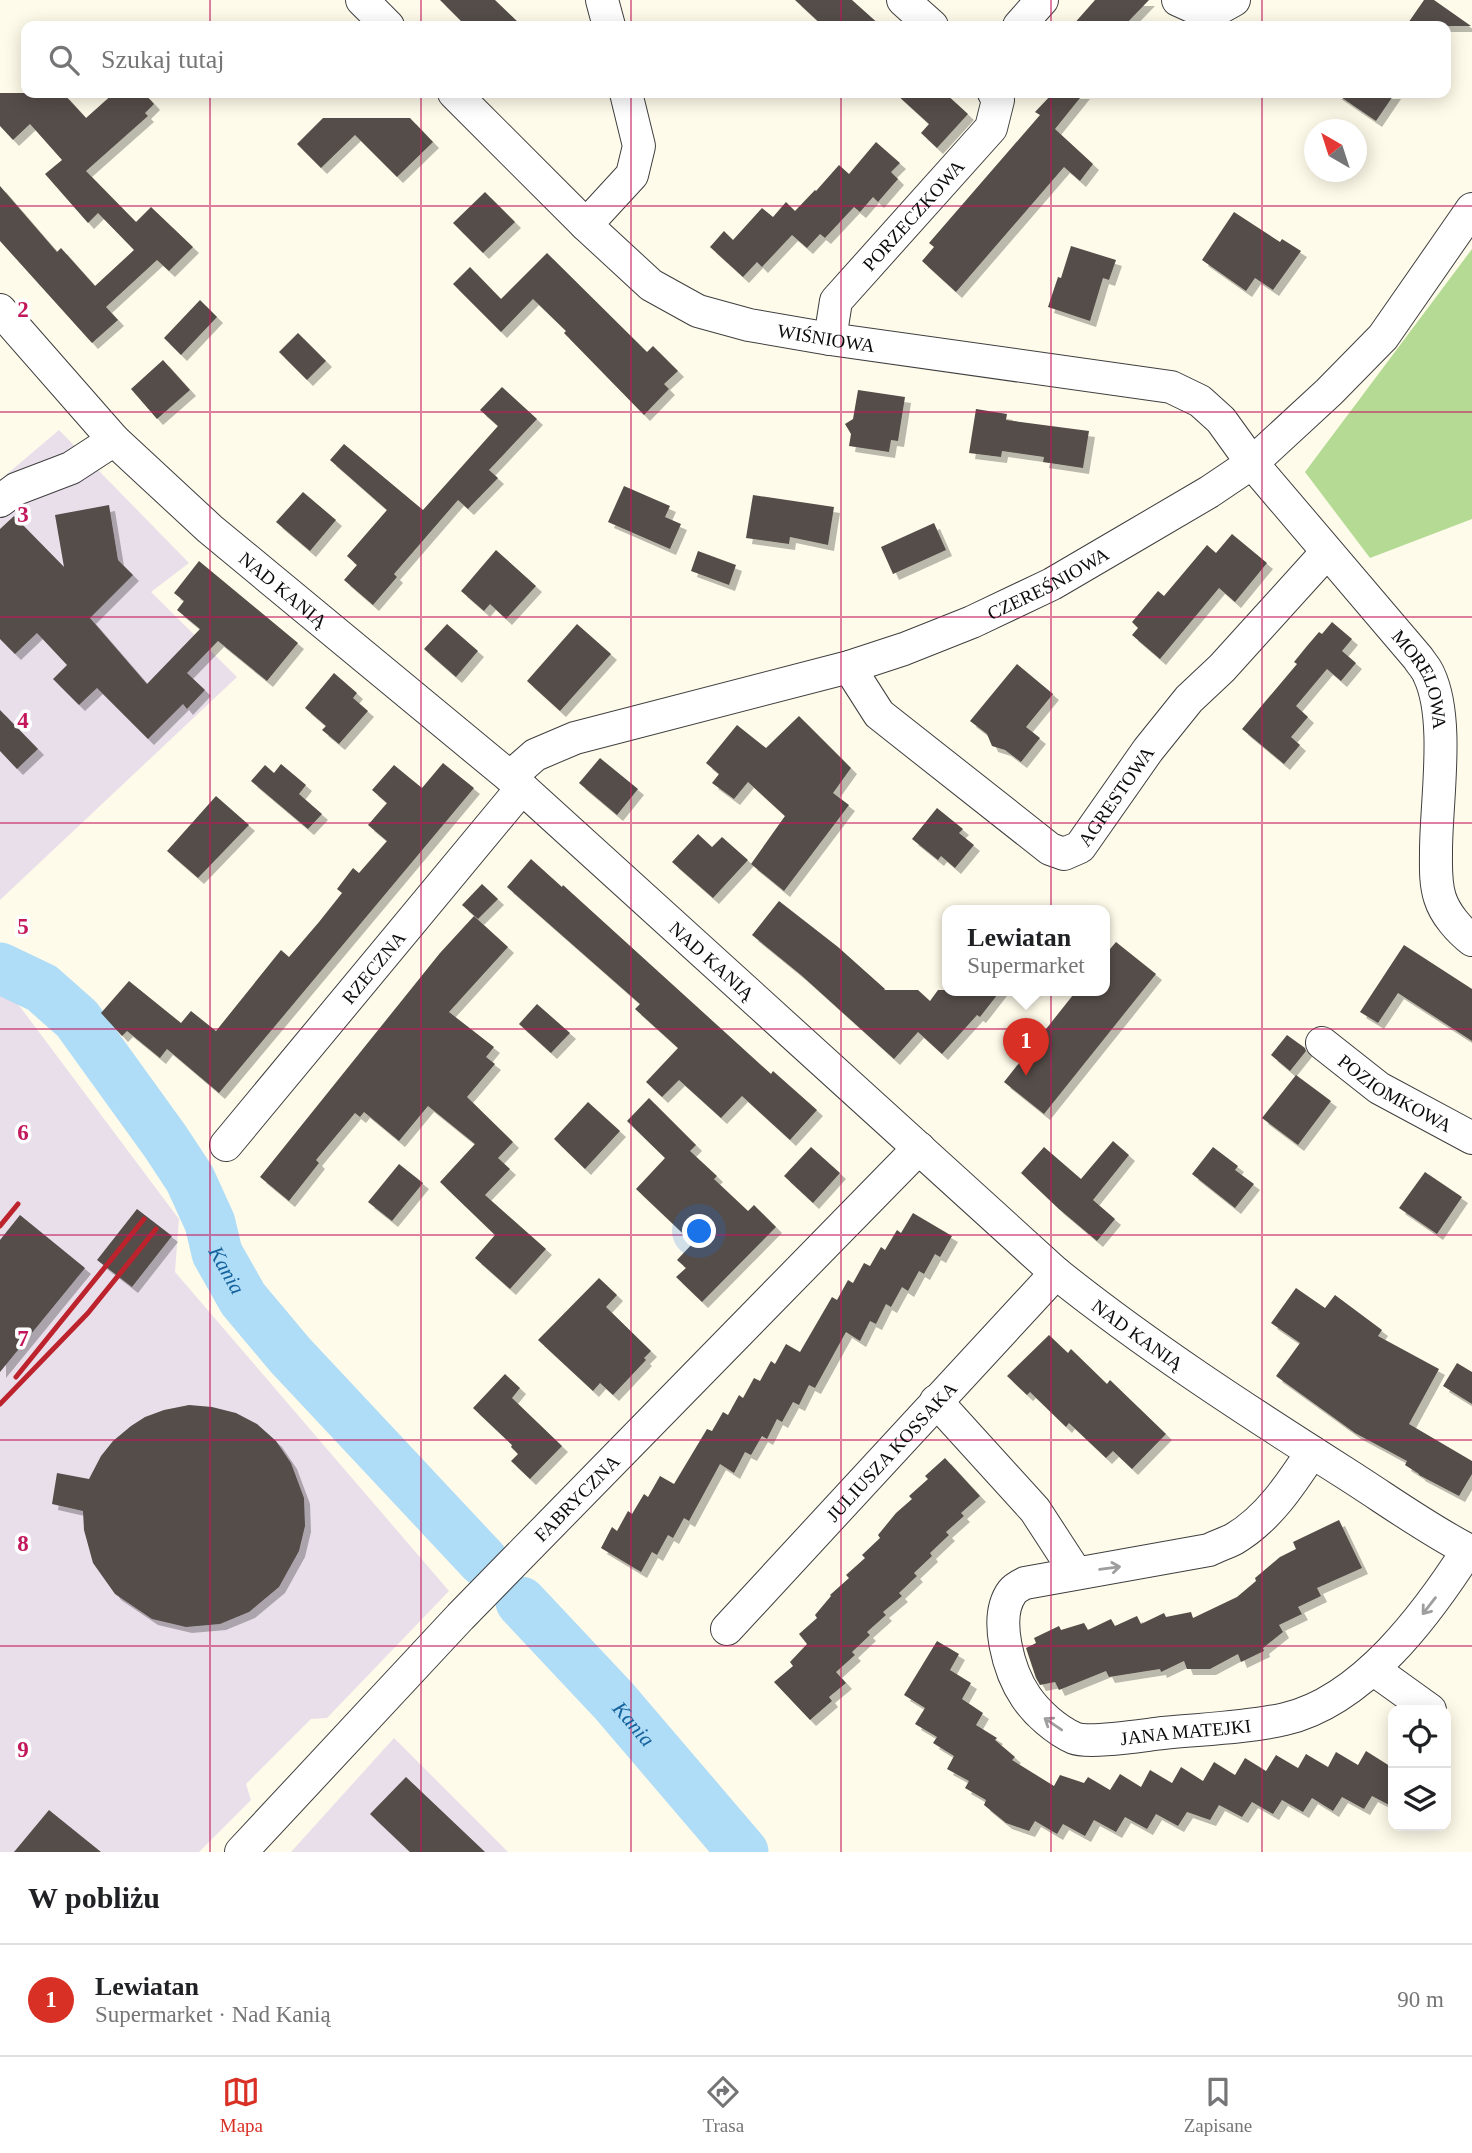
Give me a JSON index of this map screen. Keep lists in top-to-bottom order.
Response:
{
  "streets": {
    "street": [
      "PORZECZKOWA",
      "WIŚNIOWA",
      "CZEREŚNIOWA",
      "NAD KANIĄ",
      "MORELOWA",
      "AGRESTOWA",
      "RZECZNA",
      "POZIOMKOWA",
      "JULIUSZA KOSSAKA",
      "FABRYCZNA",
      "JANA MATEJKI"
    ]
  },
  "crossings": [
    ["PORZECZKOWA", "WIŚNIOWA"],
    ["WIŚNIOWA", "CZEREŚNIOWA"],
    ["WIŚNIOWA", "MORELOWA"],
    ["CZEREŚNIOWA", "NAD KANIĄ"],
    ["CZEREŚNIOWA", "MORELOWA"],
    ["CZEREŚNIOWA", "AGRESTOWA"],
    ["CZEREŚNIOWA", "RZECZNA"],
    ["NAD KANIĄ", "RZECZNA"],
    ["NAD KANIĄ", "JULIUSZA KOSSAKA"],
    ["NAD KANIĄ", "FABRYCZNA"],
    ["NAD KANIĄ", "JANA MATEJKI"],
    ["MORELOWA", "AGRESTOWA"]
  ],
  "water": ["Kania"],
  "north": "top left",
  "page": {
    "search": "Szukaj tutaj",
    "popup": ["Lewiatan", "Supermarket"],
    "pins": "1",
    "heading": "W pobliżu",
    "list": [
      {
        "mark": "1",
        "name": "Lewiatan",
        "note": "Supermarket · Nad Kanią",
        "value": "90 m"
      }
    ],
    "nav": ["Mapa", "Trasa", "Zapisane"]
  },
  "grid": {
    "rows": [
      "2",
      "3",
      "4",
      "5",
      "6",
      "7",
      "8",
      "9"
    ]
  }
}
